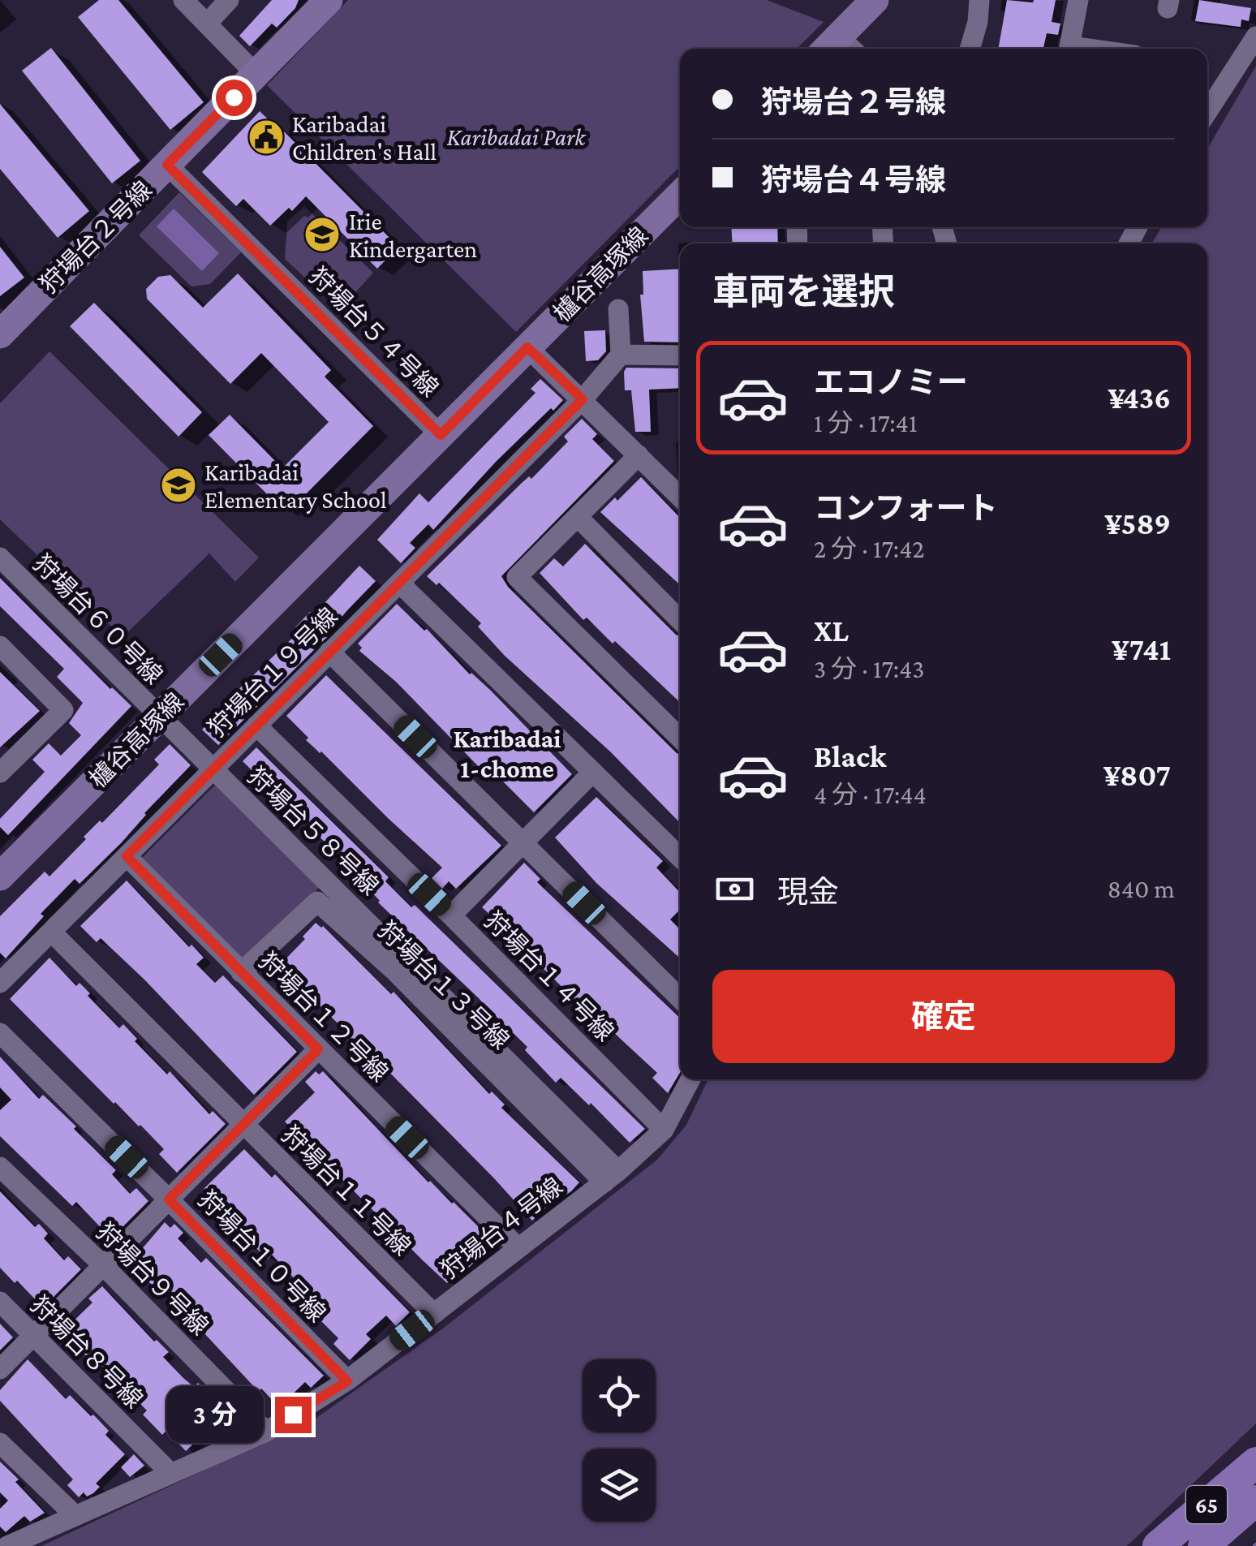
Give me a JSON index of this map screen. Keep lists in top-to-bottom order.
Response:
{
  "streets": {
    "main road": ["65"],
    "street": [
      "狩場台２号線",
      "櫨谷高塚線",
      "狩場台５４号線",
      "狩場台６０号線",
      "狩場台１９号線",
      "狩場台５８号線",
      "狩場台１４号線",
      "狩場台１３号線",
      "狩場台１２号線",
      "狩場台１１号線",
      "狩場台４号線",
      "狩場台１０号線",
      "狩場台９号線",
      "狩場台８号線"
    ]
  },
  "crossings": [
    ["狩場台２号線", "狩場台５４号線"],
    ["櫨谷高塚線", "狩場台５４号線"],
    ["櫨谷高塚線", "狩場台６０号線"],
    ["狩場台６０号線", "狩場台１９号線"],
    ["狩場台６０号線", "狩場台５８号線"],
    ["狩場台１９号線", "狩場台５８号線"],
    ["狩場台１９号線", "狩場台１４号線"],
    ["狩場台１９号線", "狩場台１２号線"],
    ["狩場台１９号線", "狩場台１１号線"],
    ["狩場台５８号線", "狩場台１３号線"],
    ["狩場台５８号線", "狩場台４号線"],
    ["狩場台１４号線", "狩場台４号線"],
    ["狩場台１３号線", "狩場台１２号線"],
    ["狩場台１３号線", "狩場台４号線"],
    ["狩場台１２号線", "狩場台４号線"],
    ["狩場台１１号線", "狩場台４号線"],
    ["狩場台４号線", "狩場台１０号線"],
    ["狩場台４号線", "狩場台９号線"],
    ["狩場台４号線", "狩場台８号線"]
  ],
  "districts": ["Karibadai 1-chome"],
  "parks": ["Karibadai Park"],
  "places": {
    "public building": ["Karibadai Children's Hall"],
    "school or university": ["Irie Kindergarten", "Karibadai Elementary School"]
  },
  "page": {
    "banner": ["狩場台２号線", "狩場台４号線"],
    "heading": "車両を選択",
    "list": [
      {
        "name": "エコノミー",
        "note": "1 分 · 17:41",
        "value": "¥436"
      },
      {
        "name": "コンフォート",
        "note": "2 分 · 17:42",
        "value": "¥589"
      },
      {
        "name": "XL",
        "note": "3 分 · 17:43",
        "value": "¥741"
      },
      {
        "name": "Black",
        "note": "4 分 · 17:44",
        "value": "¥807"
      }
    ],
    "pay": ["現金", "840 m"],
    "buttons": "確定",
    "bubble": "3 分"
  }
}
